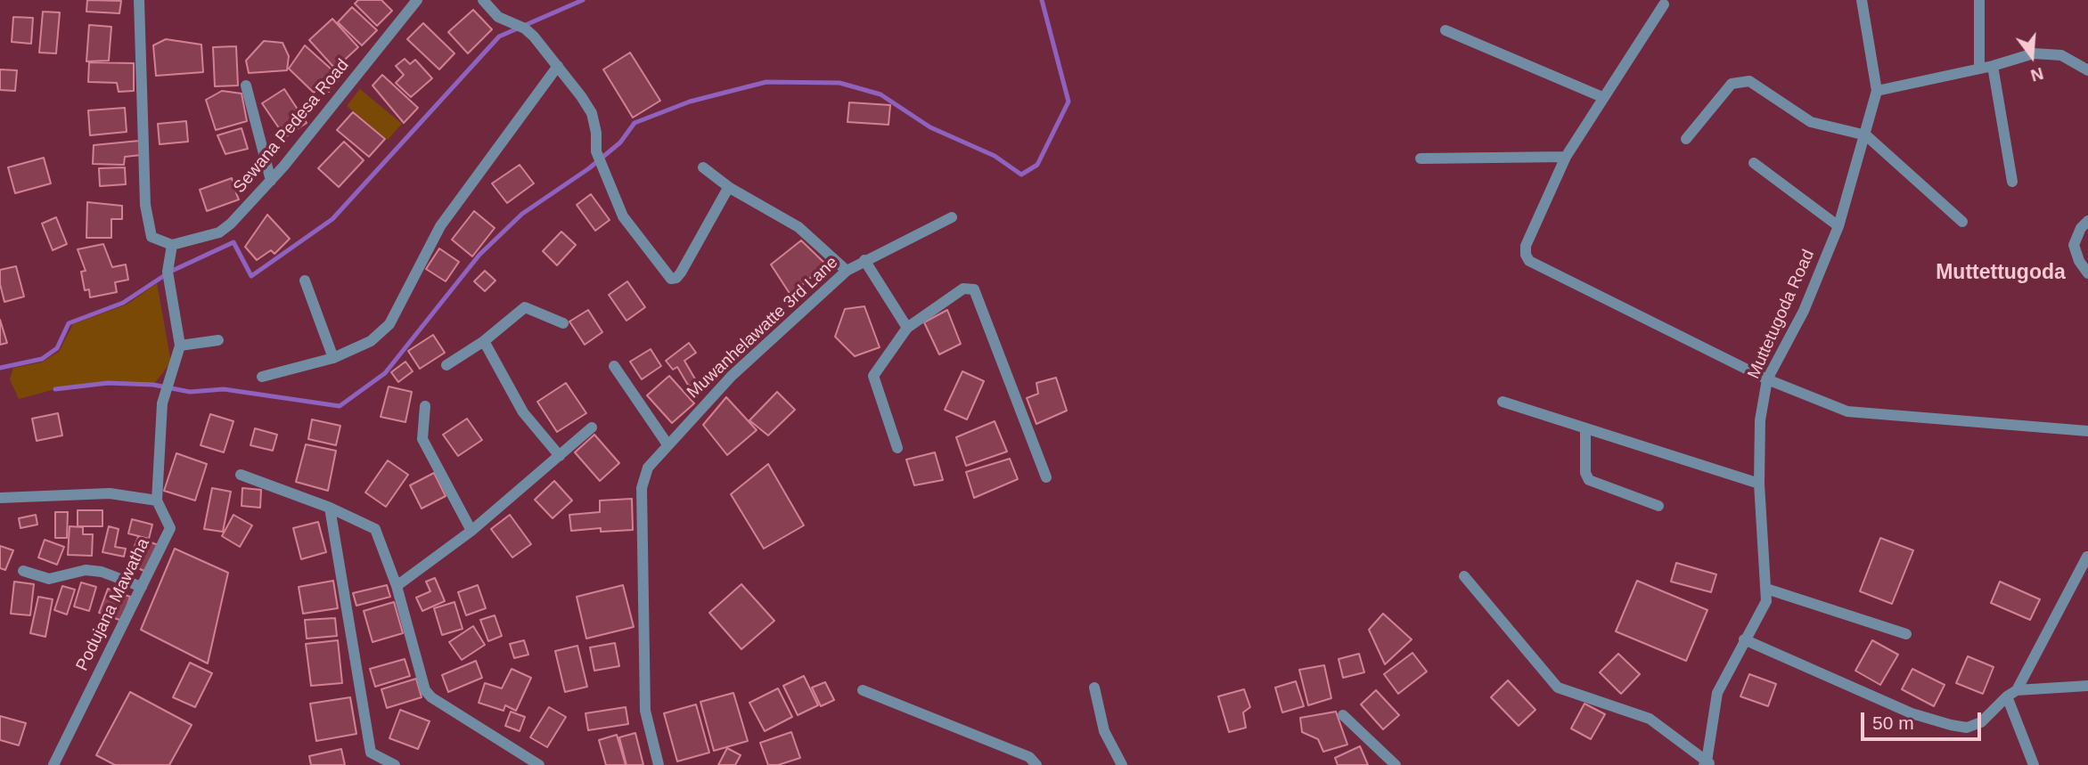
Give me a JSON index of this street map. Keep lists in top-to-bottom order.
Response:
{
  "streets": {
    "street": [
      "Sewana Pedesa Road",
      "Muttetugoda Road",
      "Muwanhelawatte 3rd Lane",
      "Podujana Mawatha"
    ]
  },
  "districts": ["Muttettugoda"],
  "scale_bar": "50 m",
  "north": "bottom"
}
